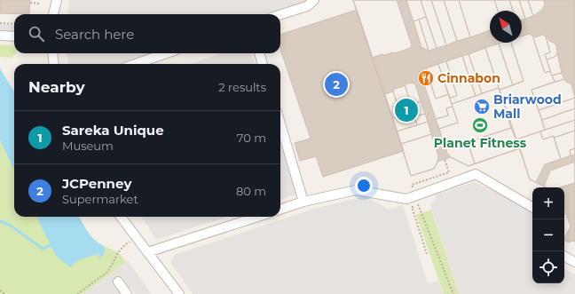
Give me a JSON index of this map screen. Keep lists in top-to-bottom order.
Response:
{
  "places": {
    "restaurant": ["Cinnabon"],
    "supermarket": ["Briarwood Mall"],
    "sports": ["Planet Fitness"]
  },
  "north": "top left",
  "page": {
    "search": "Search here",
    "heading": ["Nearby", "2 results"],
    "pins": ["2", "1"],
    "list": [
      {
        "mark": "1",
        "name": "Sareka Unique",
        "note": "Museum",
        "value": "70 m"
      },
      {
        "mark": "2",
        "name": "JCPenney",
        "note": "Supermarket",
        "value": "80 m"
      }
    ],
    "map_buttons": ["+", "−"]
  }
}
